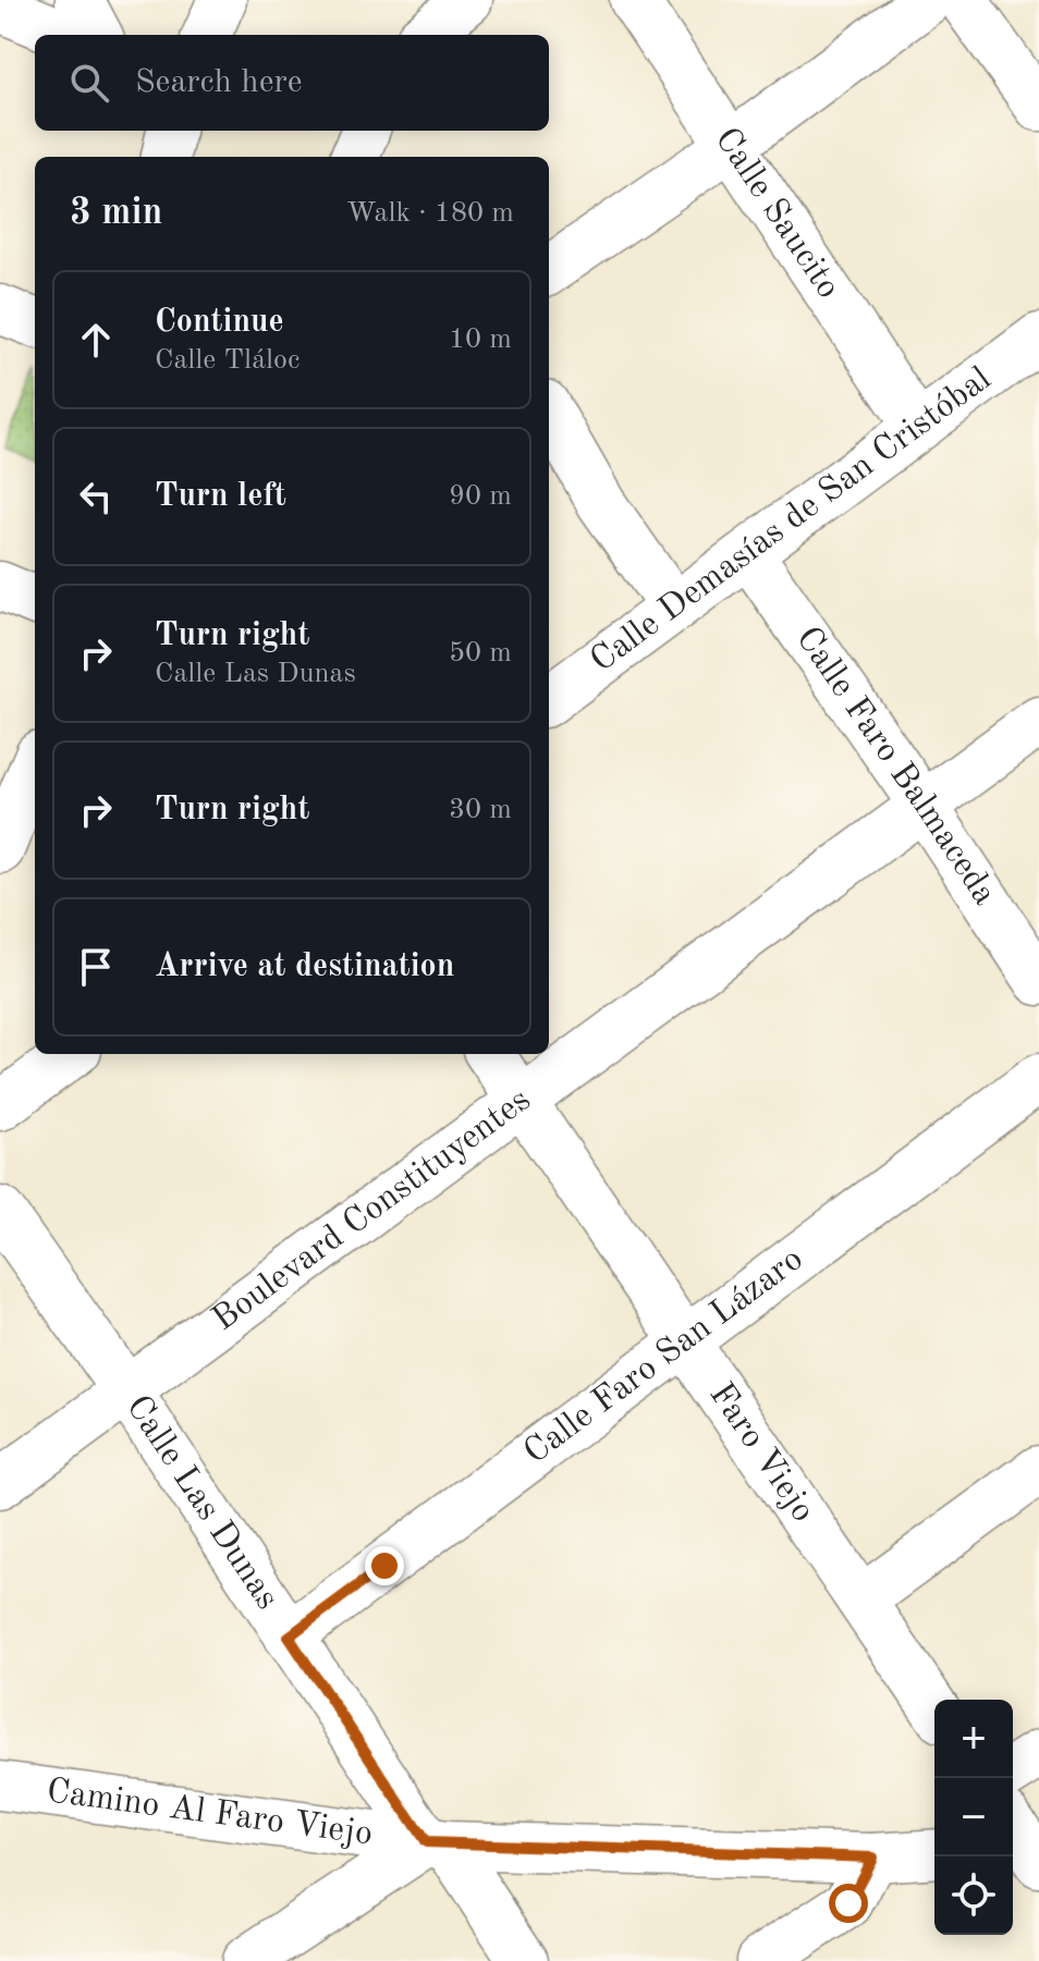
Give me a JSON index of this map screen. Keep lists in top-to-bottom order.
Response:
{
  "streets": {
    "street": [
      "Calle Saucito",
      "Calle Demasías de San Cristóbal",
      "Calle Faro Balmaceda",
      "Boulevard Constituyentes",
      "Calle Faro San Lázaro",
      "Faro Viejo",
      "Calle Las Dunas",
      "Camino Al Faro Viejo"
    ]
  },
  "crossings": [
    ["Calle Saucito", "Calle Demasías de San Cristóbal"],
    ["Calle Demasías de San Cristóbal", "Calle Faro Balmaceda"],
    ["Calle Faro Balmaceda", "Boulevard Constituyentes"],
    ["Boulevard Constituyentes", "Faro Viejo"],
    ["Boulevard Constituyentes", "Calle Las Dunas"],
    ["Calle Faro San Lázaro", "Faro Viejo"],
    ["Calle Faro San Lázaro", "Calle Las Dunas"],
    ["Calle Las Dunas", "Camino Al Faro Viejo"]
  ],
  "page": {
    "search": "Search here",
    "heading": ["3 min", "Walk · 180 m"],
    "list": [
      ["Continue", "Calle Tláloc", "10 m"],
      ["Turn left", "90 m"],
      ["Turn right", "Calle Las Dunas", "50 m"],
      ["Turn right", "30 m"],
      "Arrive at destination"
    ],
    "map_buttons": ["+", "−"]
  }
}
